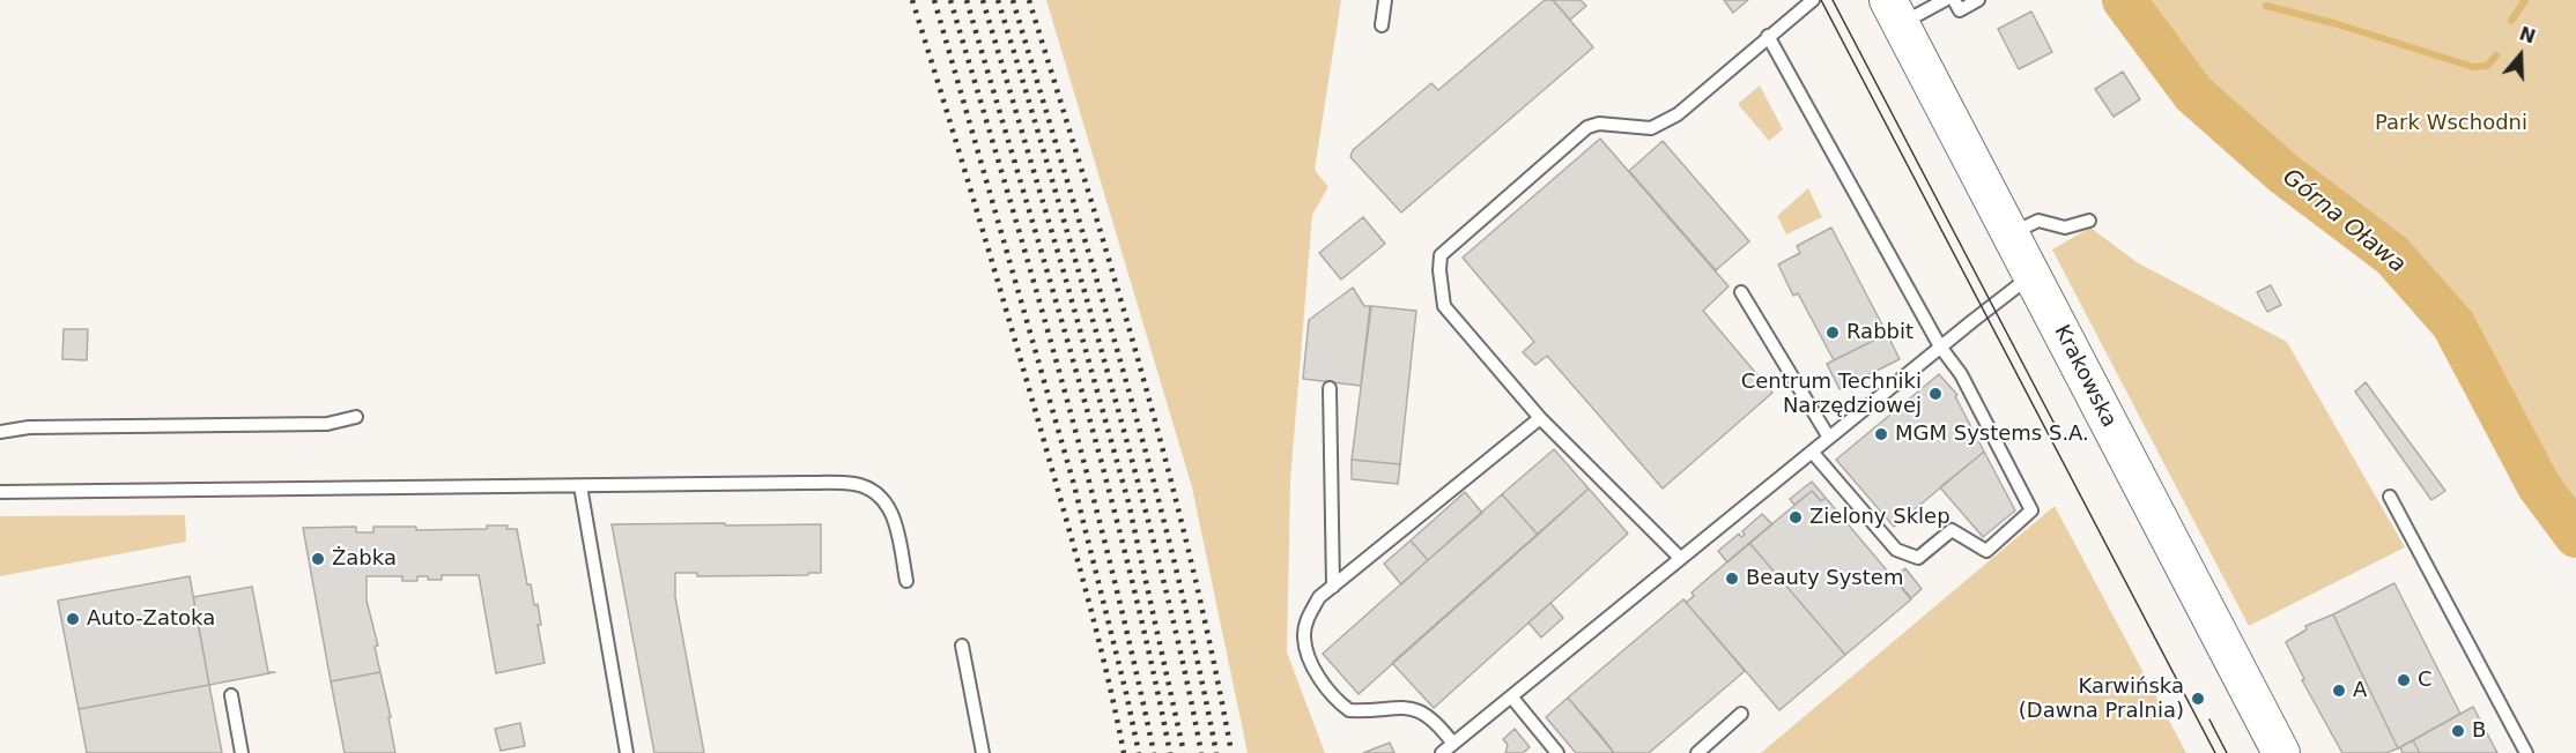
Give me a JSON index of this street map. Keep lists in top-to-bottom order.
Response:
{
  "streets": {
    "main road": ["Krakowska"]
  },
  "water": ["Górna Oława"],
  "parks": ["Park Wschodni"],
  "places": [
    "Rabbit",
    "Centrum Techniki Narzędziowej",
    "MGM Systems S.A.",
    "Zielony Sklep",
    "Żabka",
    "Beauty System",
    "Auto-Zatoka",
    "C",
    "A",
    "Karwińska (Dawna Pralnia)",
    "B"
  ],
  "north": "top"
}
